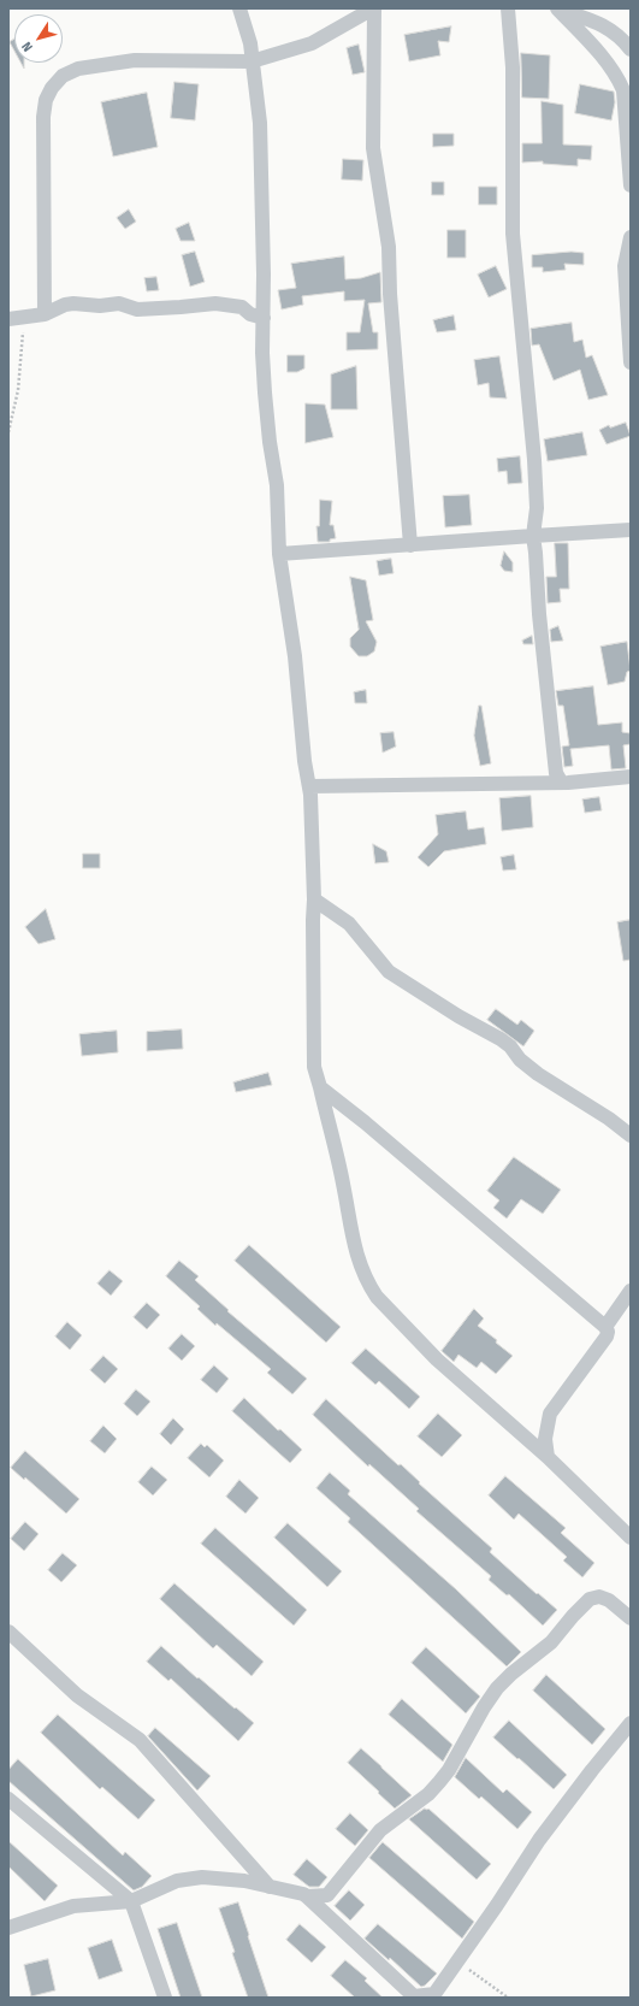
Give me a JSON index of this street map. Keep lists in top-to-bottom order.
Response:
{
  "north": "bottom left"
}
